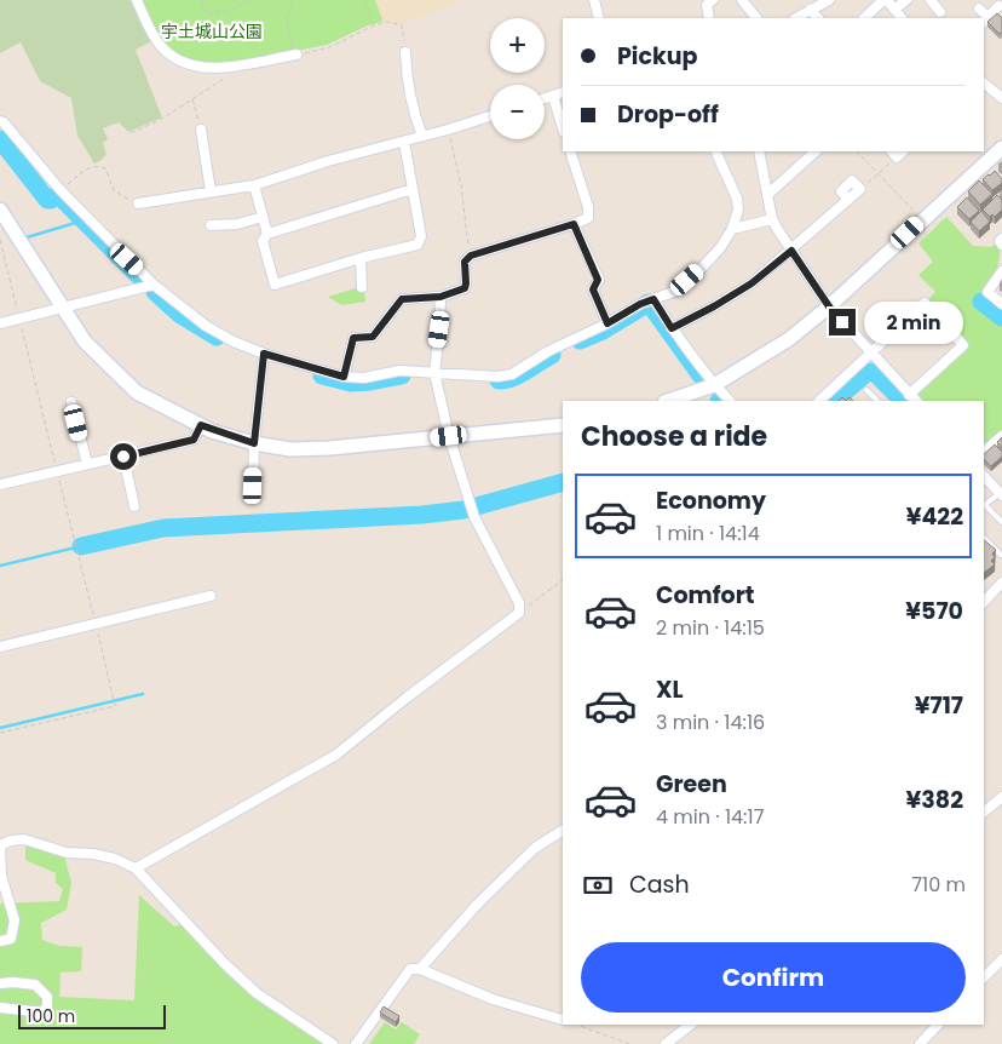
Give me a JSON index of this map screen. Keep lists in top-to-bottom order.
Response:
{
  "parks": ["宇土城山公園"],
  "scale_bar": "100 m",
  "page": {
    "map_buttons": ["+", "−"],
    "banner": ["Pickup", "Drop-off"],
    "bubble": "2 min",
    "heading": "Choose a ride",
    "list": [
      {
        "name": "Economy",
        "note": "1 min · 14:14",
        "value": "¥422"
      },
      {
        "name": "Comfort",
        "note": "2 min · 14:15",
        "value": "¥570"
      },
      {
        "name": "XL",
        "note": "3 min · 14:16",
        "value": "¥717"
      },
      {
        "name": "Green",
        "note": "4 min · 14:17",
        "value": "¥382"
      }
    ],
    "pay": ["Cash", "710 m"],
    "buttons": "Confirm",
    "scale": "100 m"
  }
}
